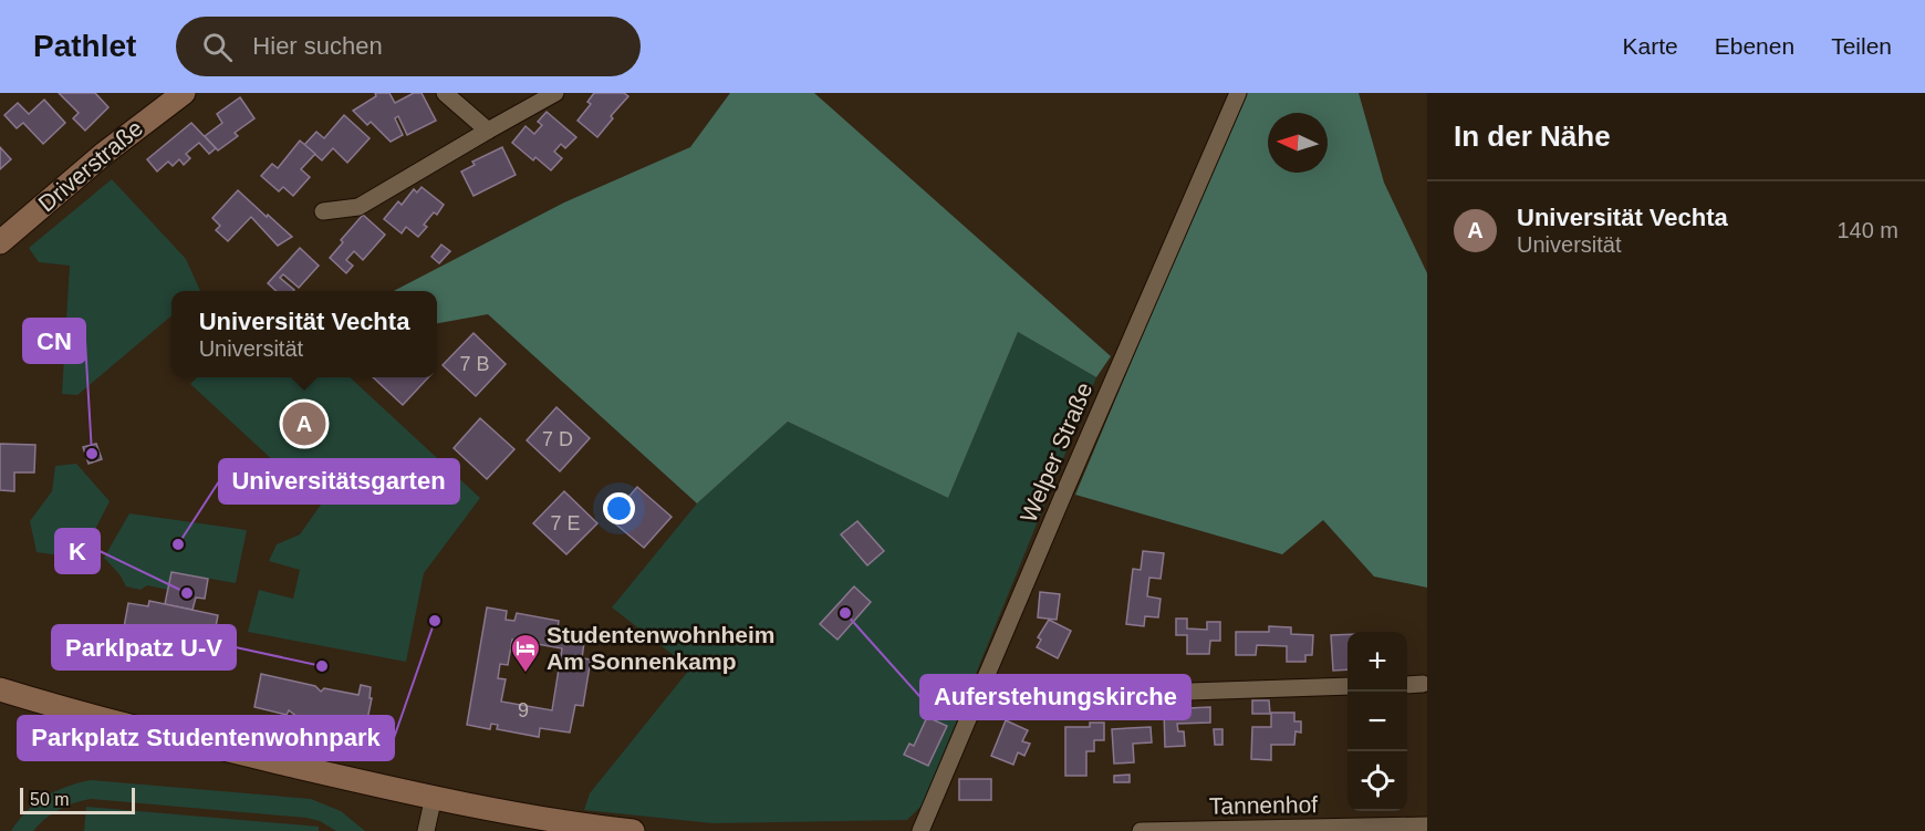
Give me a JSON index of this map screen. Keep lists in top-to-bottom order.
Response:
{
  "streets": {
    "street": ["Driverstraße", "Welper Straße", "Tannenhof"]
  },
  "places": {
    "other": [
      "CN",
      "Universitätsgarten",
      "K",
      "Auferstehungskirche",
      "Parkplatz Studentenwohnpark",
      "Parklpatz U-V"
    ],
    "hotel": ["Studentenwohnheim Am Sonnenkamp"]
  },
  "house_numbers": [
    "7 B",
    "7 D",
    "7 E",
    "9"
  ],
  "scale_bar": "50 m",
  "north": "left",
  "page": {
    "header": "Pathlet",
    "search": "Hier suchen",
    "nav": ["Karte", "Ebenen", "Teilen"],
    "heading": "In der Nähe",
    "list": [
      {
        "mark": "A",
        "name": "Universität Vechta",
        "note": "Universität",
        "value": "140 m"
      }
    ],
    "popup": ["Universität Vechta", "Universität"],
    "pins": "A",
    "map_buttons": ["+", "−"],
    "scale": "50 m"
  }
}
